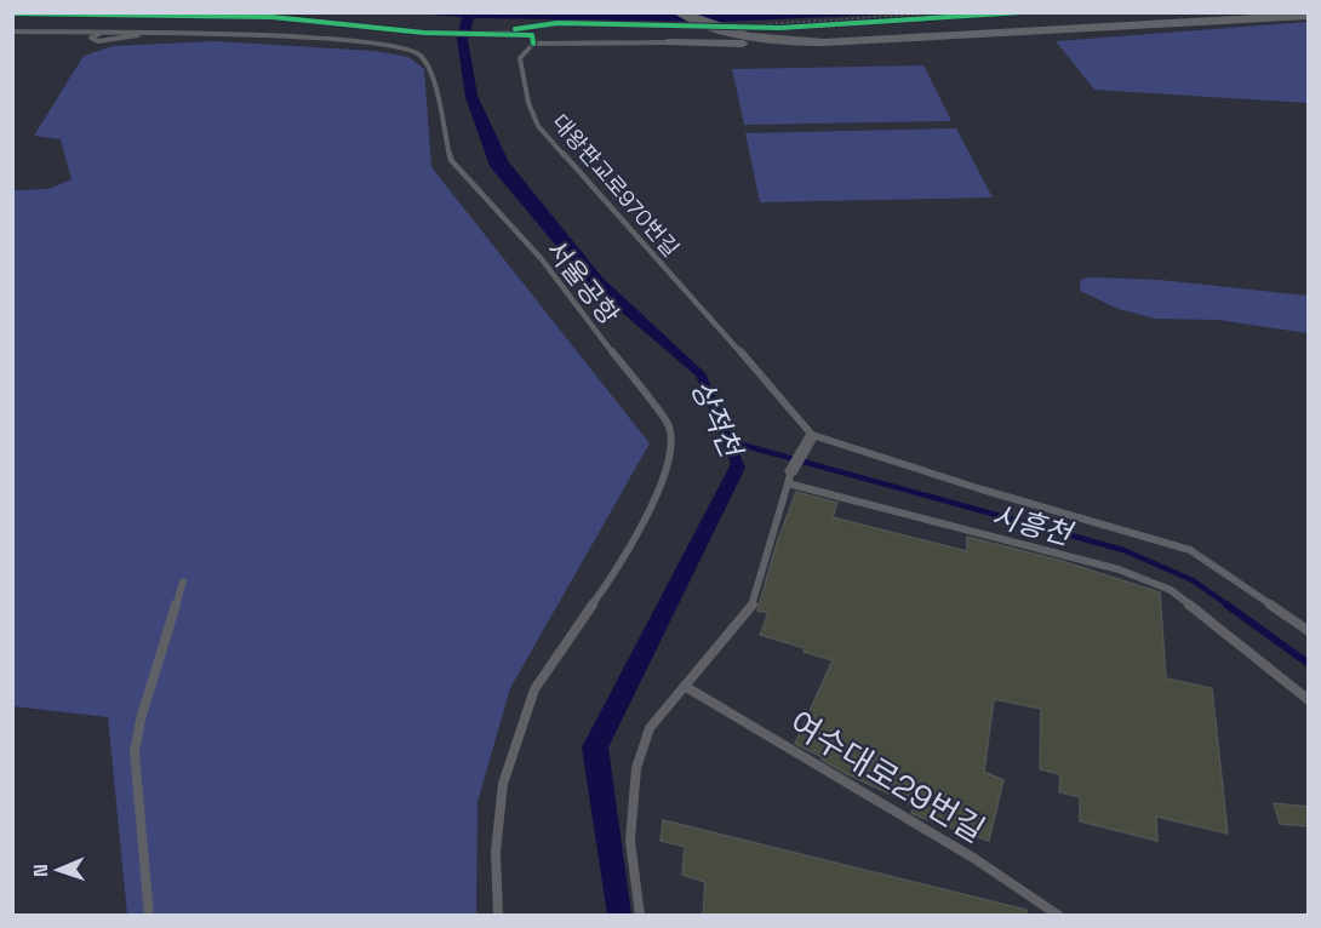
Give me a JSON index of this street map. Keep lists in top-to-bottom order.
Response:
{
  "streets": {
    "lane": ["대왕판교로970번길", "서울공항", "여수대로29번길"]
  },
  "water": ["상적천", "시흥천"],
  "north": "left"
}
